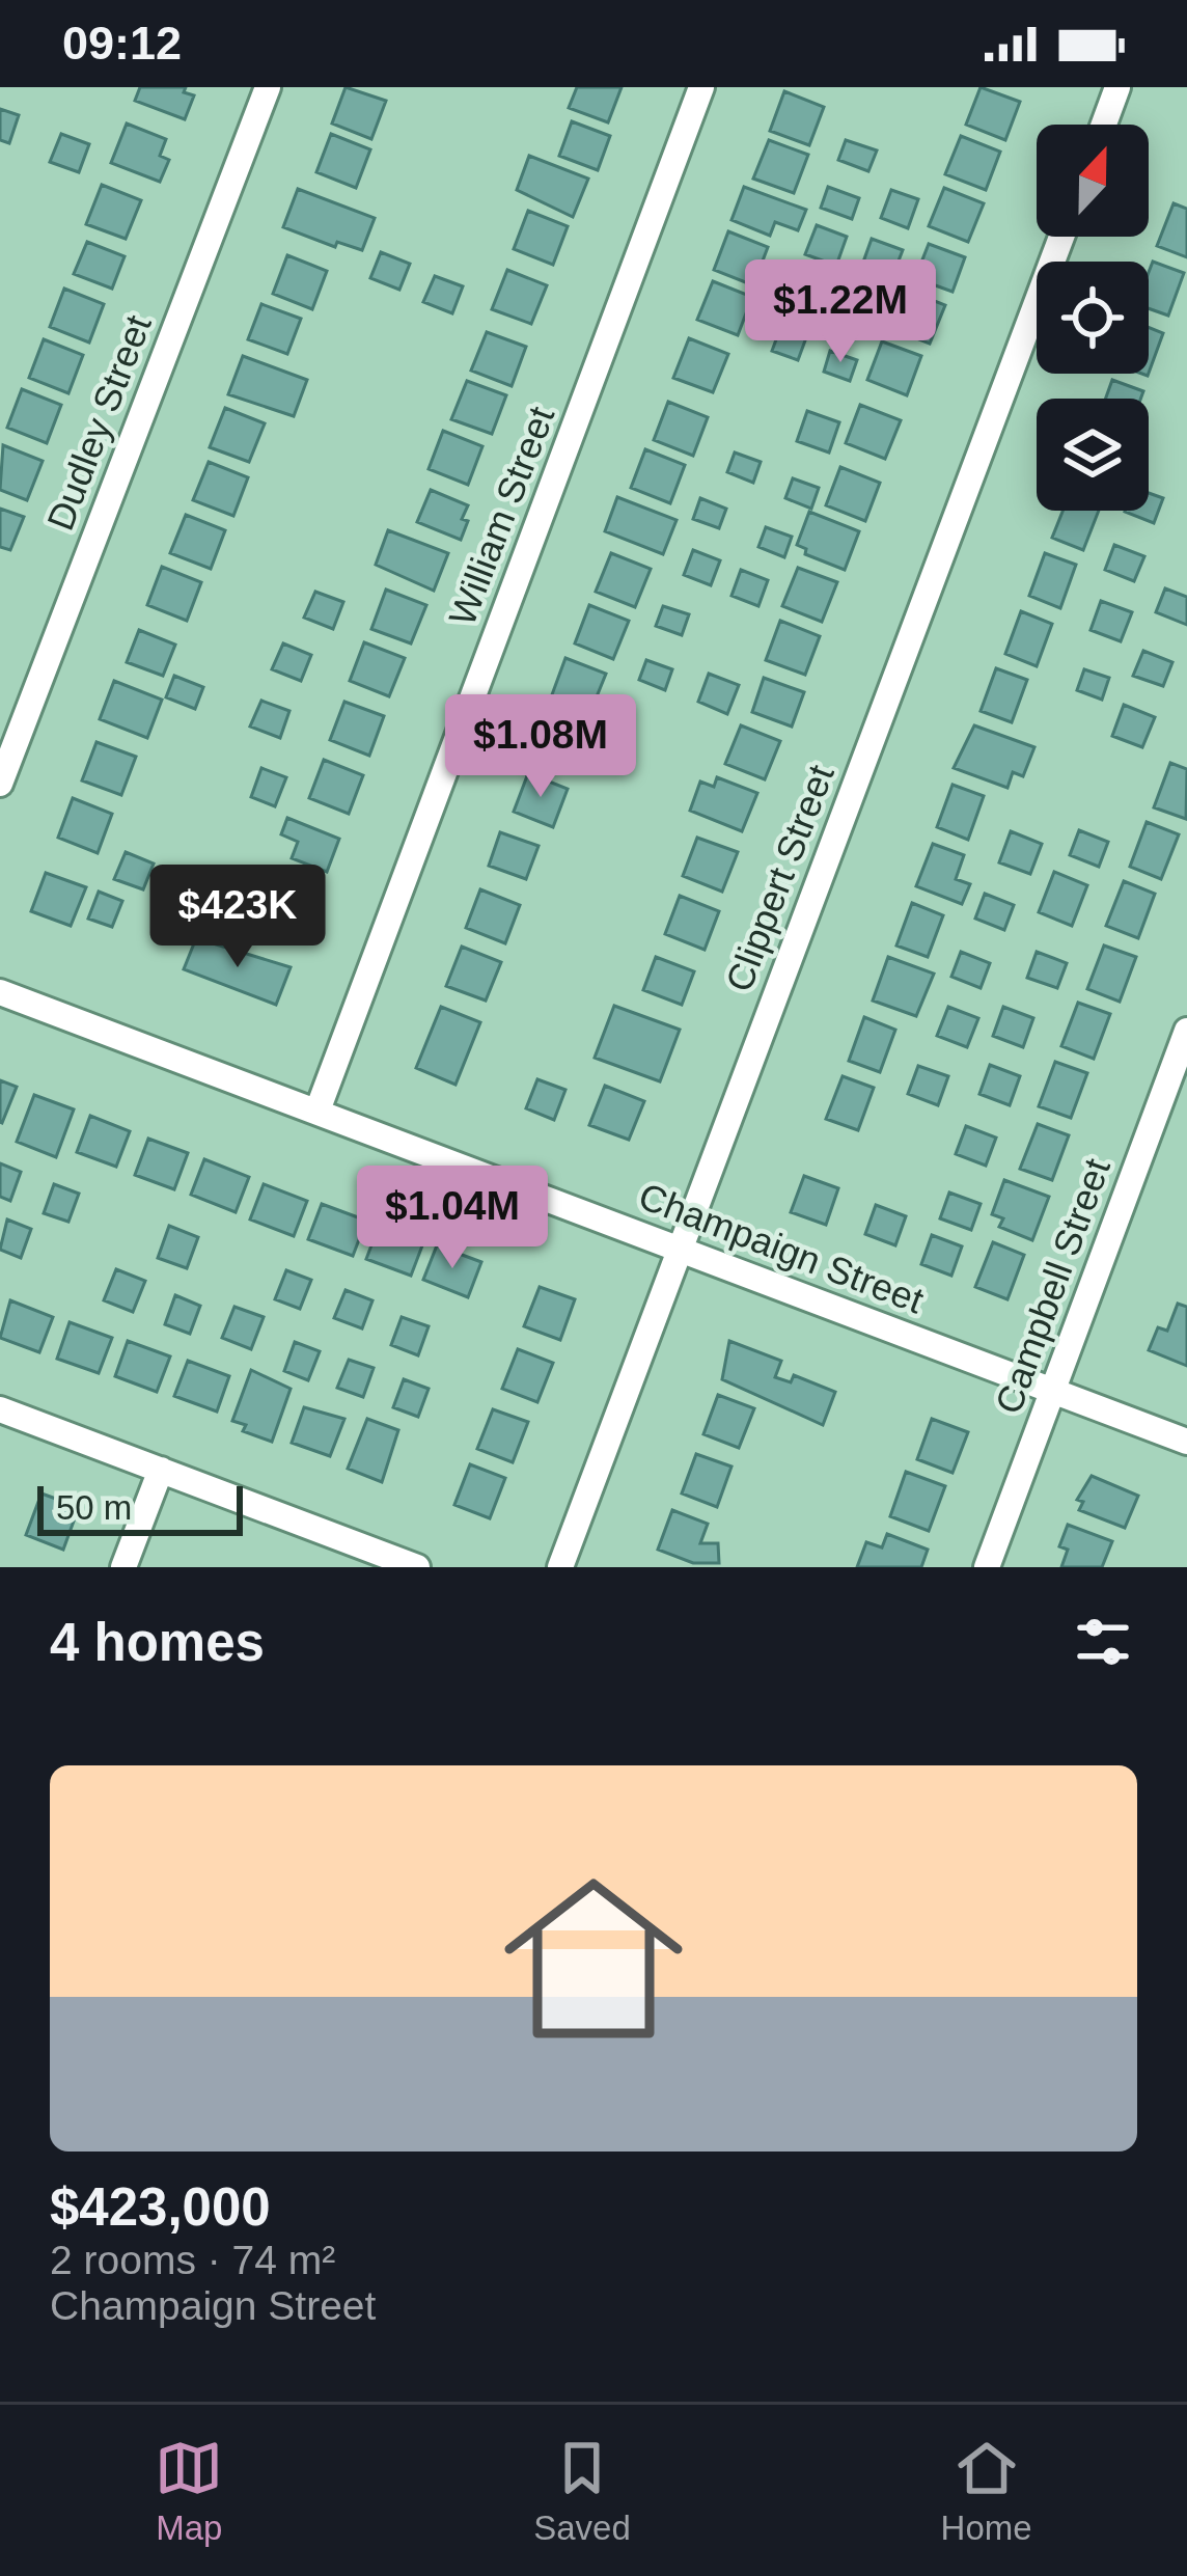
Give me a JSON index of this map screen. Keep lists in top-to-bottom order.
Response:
{
  "streets": {
    "street": [
      "Dudley Street",
      "William Street",
      "Clippert Street",
      "Champaign Street",
      "Campbell Street"
    ]
  },
  "crossings": [
    ["William Street", "Champaign Street"],
    ["Clippert Street", "Champaign Street"],
    ["Champaign Street", "Campbell Street"]
  ],
  "scale_bar": "50 m",
  "north": "top",
  "page": {
    "status": "09:12",
    "price": [
      "$1.22M",
      "$1.08M",
      "$423K",
      "$1.04M"
    ],
    "scale": "50 m",
    "heading": "4 homes",
    "list": [
      {
        "name": "$423,000",
        "note": "2 rooms · 74 m² · Champaign Street"
      }
    ],
    "tabs": ["Map", "Saved", "Home"]
  }
}
